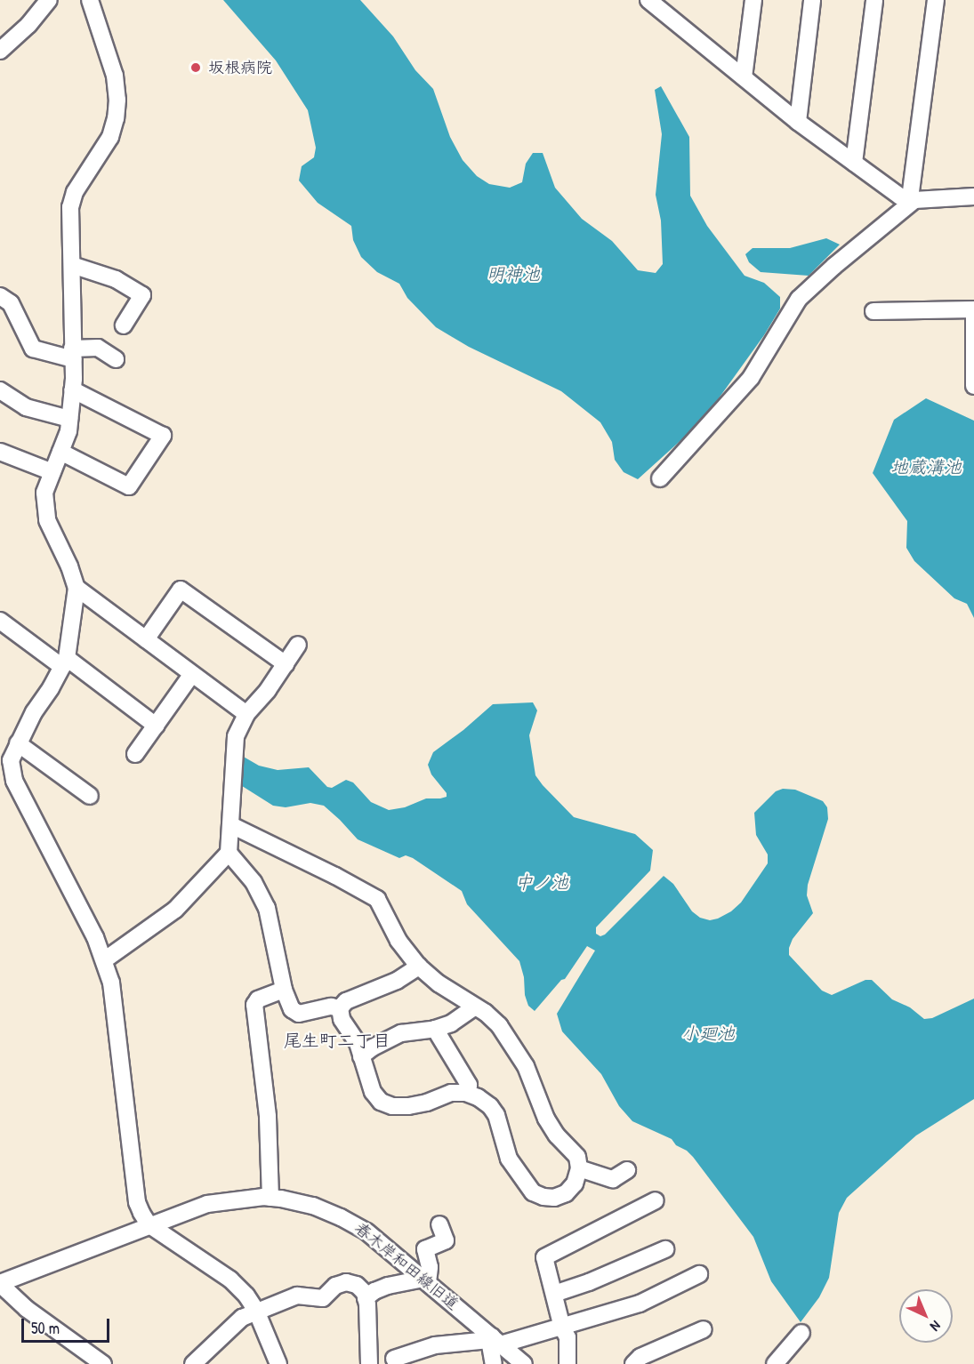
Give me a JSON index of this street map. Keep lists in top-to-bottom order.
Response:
{
  "streets": {
    "street": ["春木岸和田線旧道"]
  },
  "districts": ["尾生町二丁目"],
  "water": [
    "明神池",
    "地蔵溝池",
    "中ノ池",
    "小廻池"
  ],
  "places": ["坂根病院"],
  "scale_bar": "50 m",
  "north": "bottom right"
}
